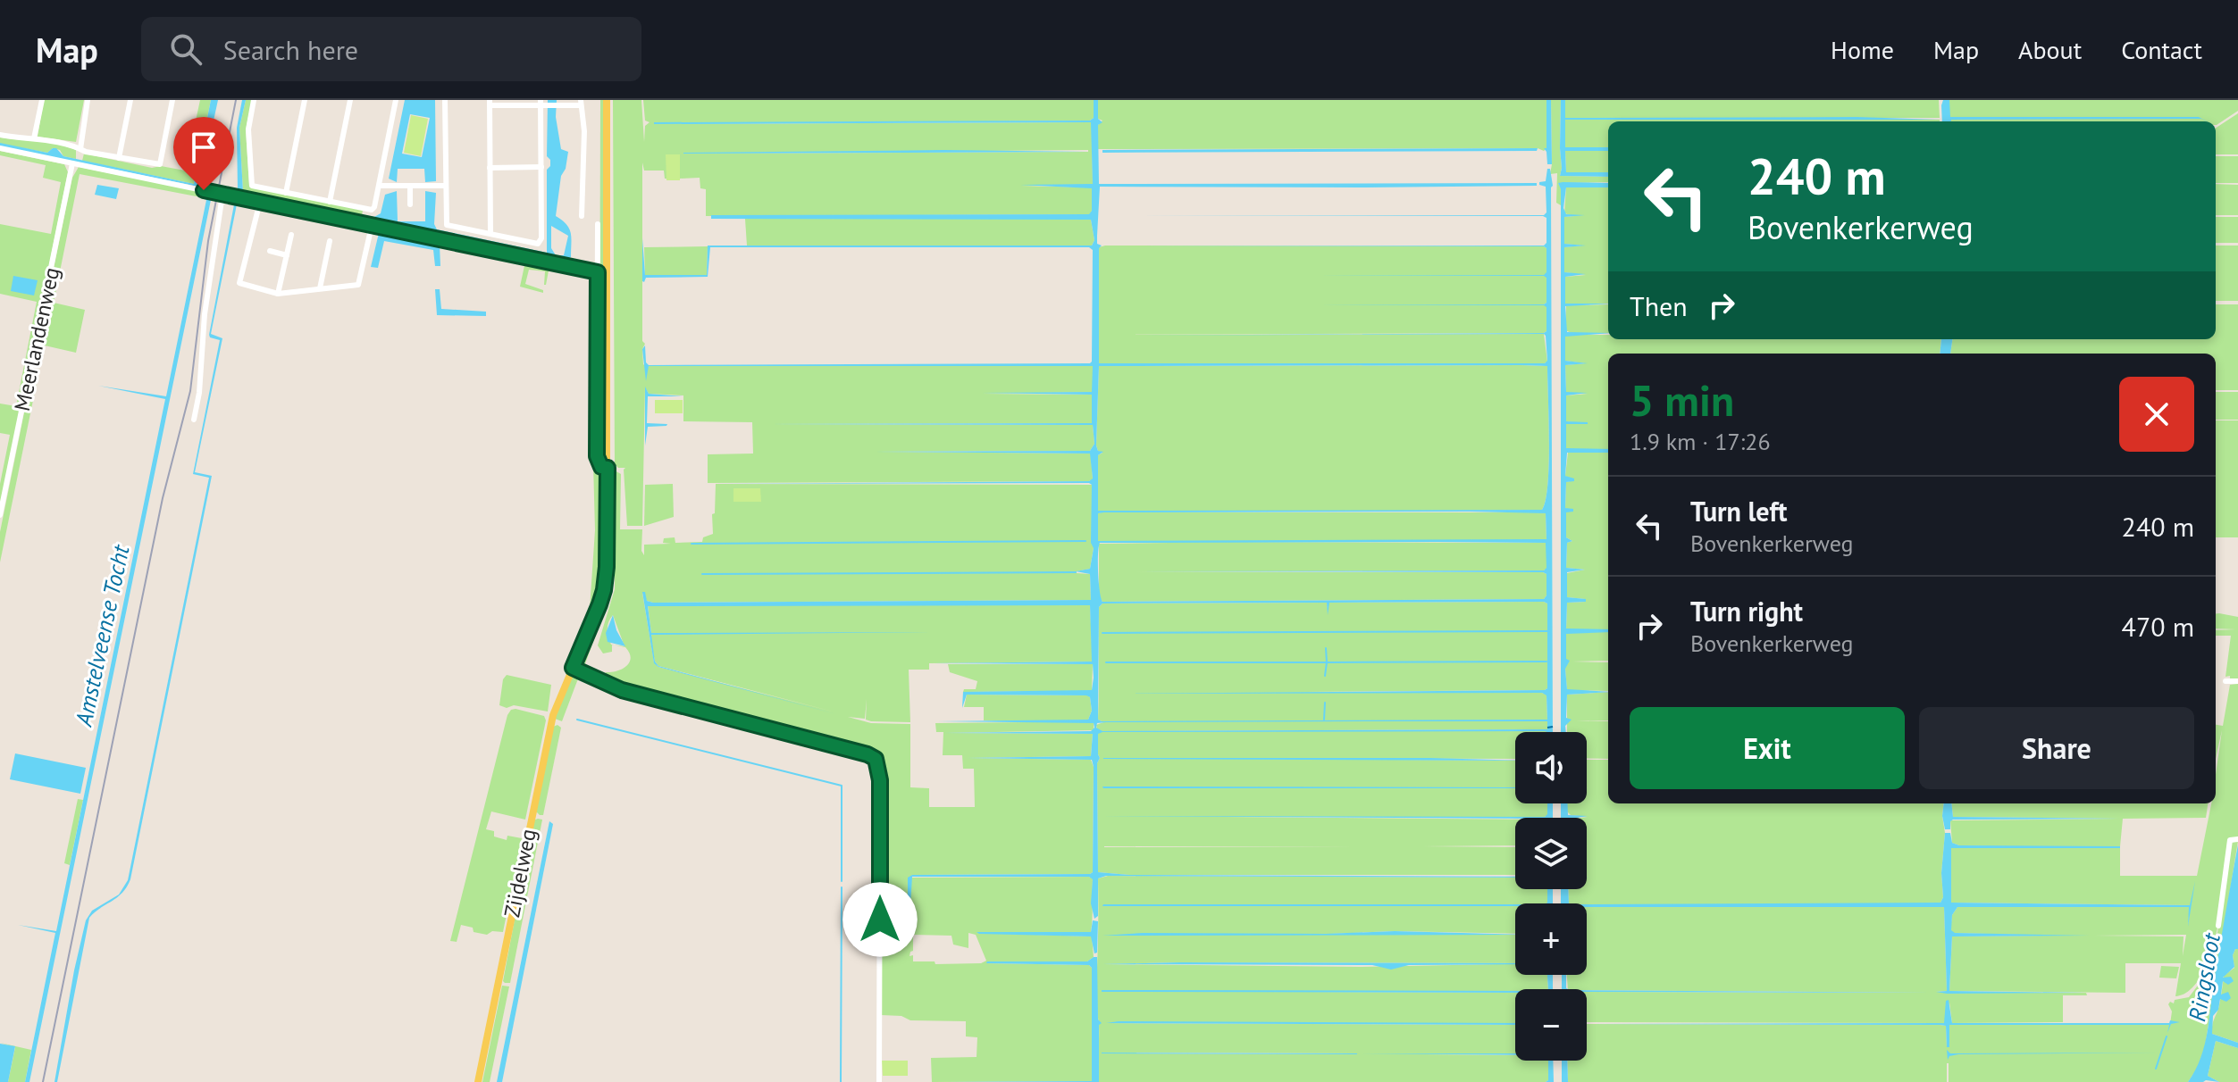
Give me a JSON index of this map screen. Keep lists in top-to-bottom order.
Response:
{
  "streets": {
    "main road": ["Zijdelweg"],
    "street": ["Meerlandenweg"]
  },
  "water": ["Amstelveense Tocht", "Ringsloot"],
  "page": {
    "header": "Map",
    "search": "Search here",
    "nav": [
      "Home",
      "Map",
      "About",
      "Contact"
    ],
    "turn": ["240 m", "Bovenkerkerweg"],
    "then": "Then",
    "heading": ["5 min", "1.9 km · 17:26"],
    "list": [
      {
        "name": "Turn left",
        "note": "Bovenkerkerweg",
        "value": "240 m"
      },
      {
        "name": "Turn right",
        "note": "Bovenkerkerweg",
        "value": "470 m"
      }
    ],
    "buttons": ["Exit", "Share"],
    "map_buttons": ["+", "−"]
  }
}
